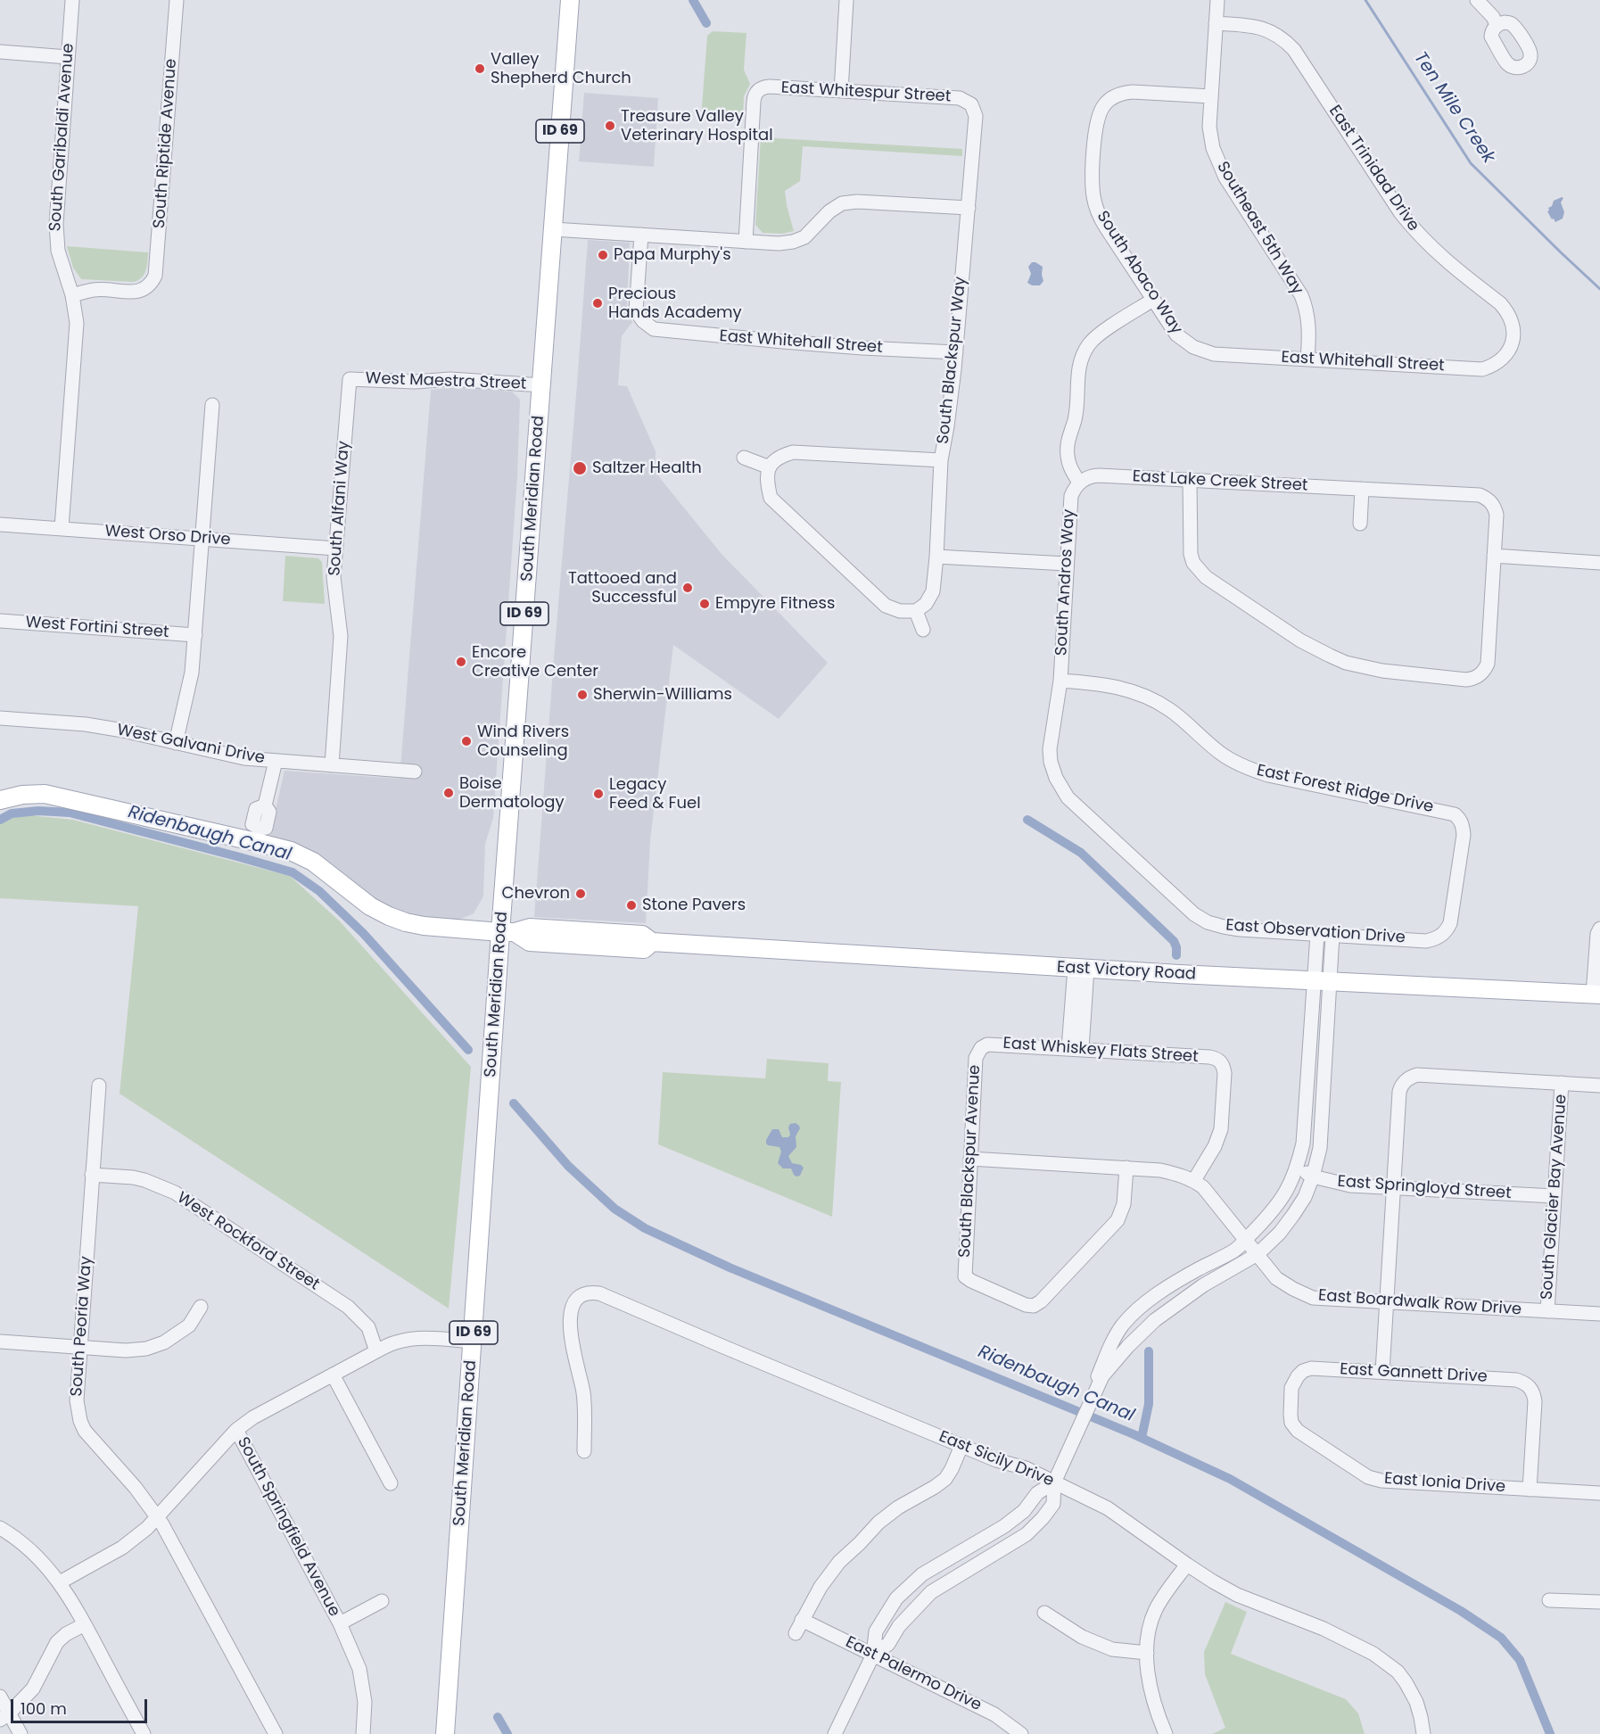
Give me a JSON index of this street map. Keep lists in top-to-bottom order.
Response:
{
  "streets": {
    "main road": ["ID 69", "South Meridian Road", "East Victory Road"],
    "street": [
      "East Whitespur Street",
      "South Garibaldi Avenue",
      "South Riptide Avenue",
      "East Trinidad Drive",
      "Southeast 5th Way",
      "South Abaco Way",
      "East Whitehall Street",
      "South Blackspur Way",
      "West Maestra Street",
      "East Lake Creek Street",
      "South Alfani Way",
      "West Orso Drive",
      "South Andros Way",
      "West Fortini Street",
      "West Galvani Drive",
      "East Forest Ridge Drive",
      "East Observation Drive",
      "East Whiskey Flats Street",
      "South Blackspur Avenue",
      "East Springloyd Street",
      "South Glacier Bay Avenue",
      "West Rockford Street",
      "East Boardwalk Row Drive",
      "South Peoria Way",
      "East Gannett Drive",
      "East Sicily Drive",
      "East Ionia Drive",
      "South Springfield Avenue",
      "East Palermo Drive"
    ]
  },
  "crossings": [
    ["East Whitespur Street", "South Blackspur Way"],
    ["South Garibaldi Avenue", "South Riptide Avenue"],
    ["South Garibaldi Avenue", "West Orso Drive"],
    ["East Trinidad Drive", "Southeast 5th Way"],
    ["East Trinidad Drive", "East Whitehall Street"],
    ["Southeast 5th Way", "South Abaco Way"],
    ["Southeast 5th Way", "East Whitehall Street"],
    ["South Abaco Way", "East Whitehall Street"],
    ["East Whitehall Street", "South Blackspur Way"],
    ["West Maestra Street", "South Meridian Road"],
    ["West Maestra Street", "South Alfani Way"],
    ["East Lake Creek Street", "South Andros Way"],
    ["South Meridian Road", "East Victory Road"],
    ["South Alfani Way", "West Orso Drive"],
    ["South Alfani Way", "West Galvani Drive"],
    ["South Andros Way", "East Forest Ridge Drive"],
    ["South Andros Way", "East Observation Drive"],
    ["East Forest Ridge Drive", "East Observation Drive"],
    ["East Whiskey Flats Street", "South Blackspur Avenue"],
    ["East Whiskey Flats Street", "East Boardwalk Row Drive"],
    ["South Blackspur Avenue", "East Boardwalk Row Drive"],
    ["East Springloyd Street", "South Glacier Bay Avenue"],
    ["South Glacier Bay Avenue", "East Boardwalk Row Drive"],
    ["West Rockford Street", "South Peoria Way"],
    ["East Gannett Drive", "East Ionia Drive"]
  ],
  "water": ["Ten Mile Creek", "Ridenbaugh Canal"],
  "places": [
    "Valley Shepherd Church",
    "Treasure Valley Veterinary Hospital",
    "Papa Murphy's",
    "Precious Hands Academy",
    "Saltzer Health",
    "Tattooed and Successful",
    "Empyre Fitness",
    "Encore Creative Center",
    "Sherwin-Williams",
    "Wind Rivers Counseling",
    "Boise Dermatology",
    "Legacy Feed & Fuel",
    "Chevron",
    "Stone Pavers"
  ],
  "scale_bar": "100 m"
}
